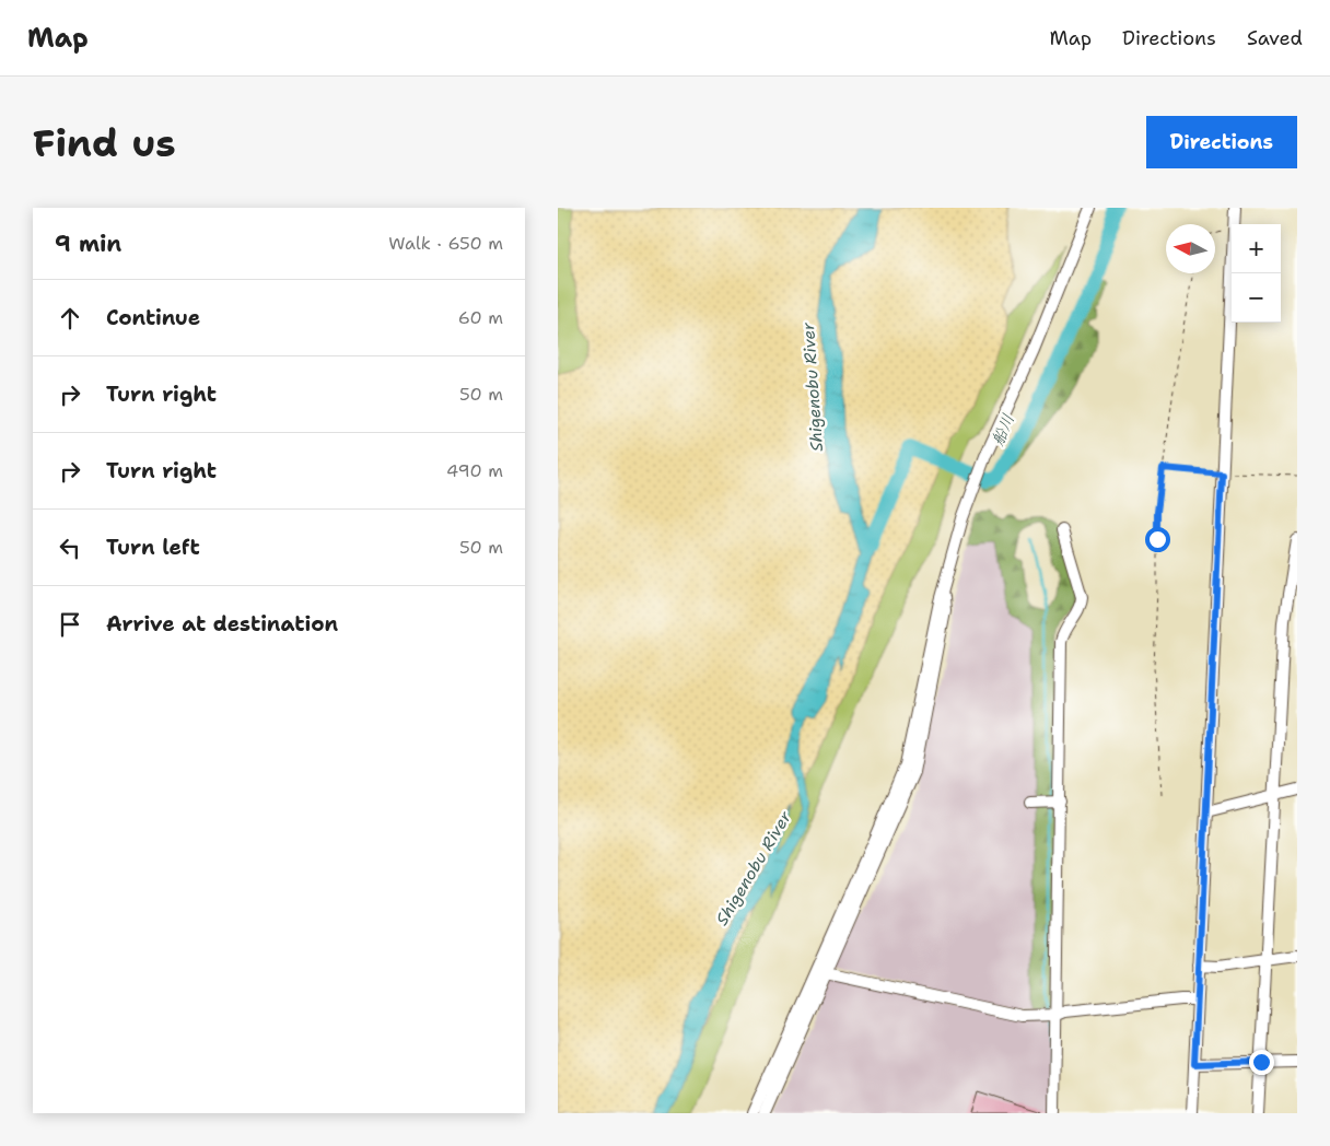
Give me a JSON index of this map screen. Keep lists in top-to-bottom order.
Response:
{
  "water": ["Shigenobu River", "船川"],
  "north": "left",
  "page": {
    "header": "Map",
    "nav": ["Map", "Directions", "Saved"],
    "buttons": "Directions",
    "title": "Find us",
    "heading": ["9 min", "Walk · 650 m"],
    "map_buttons": ["+", "−"],
    "list": [
      ["Continue", "60 m"],
      ["Turn right", "50 m"],
      ["Turn right", "490 m"],
      ["Turn left", "50 m"],
      "Arrive at destination"
    ]
  }
}
